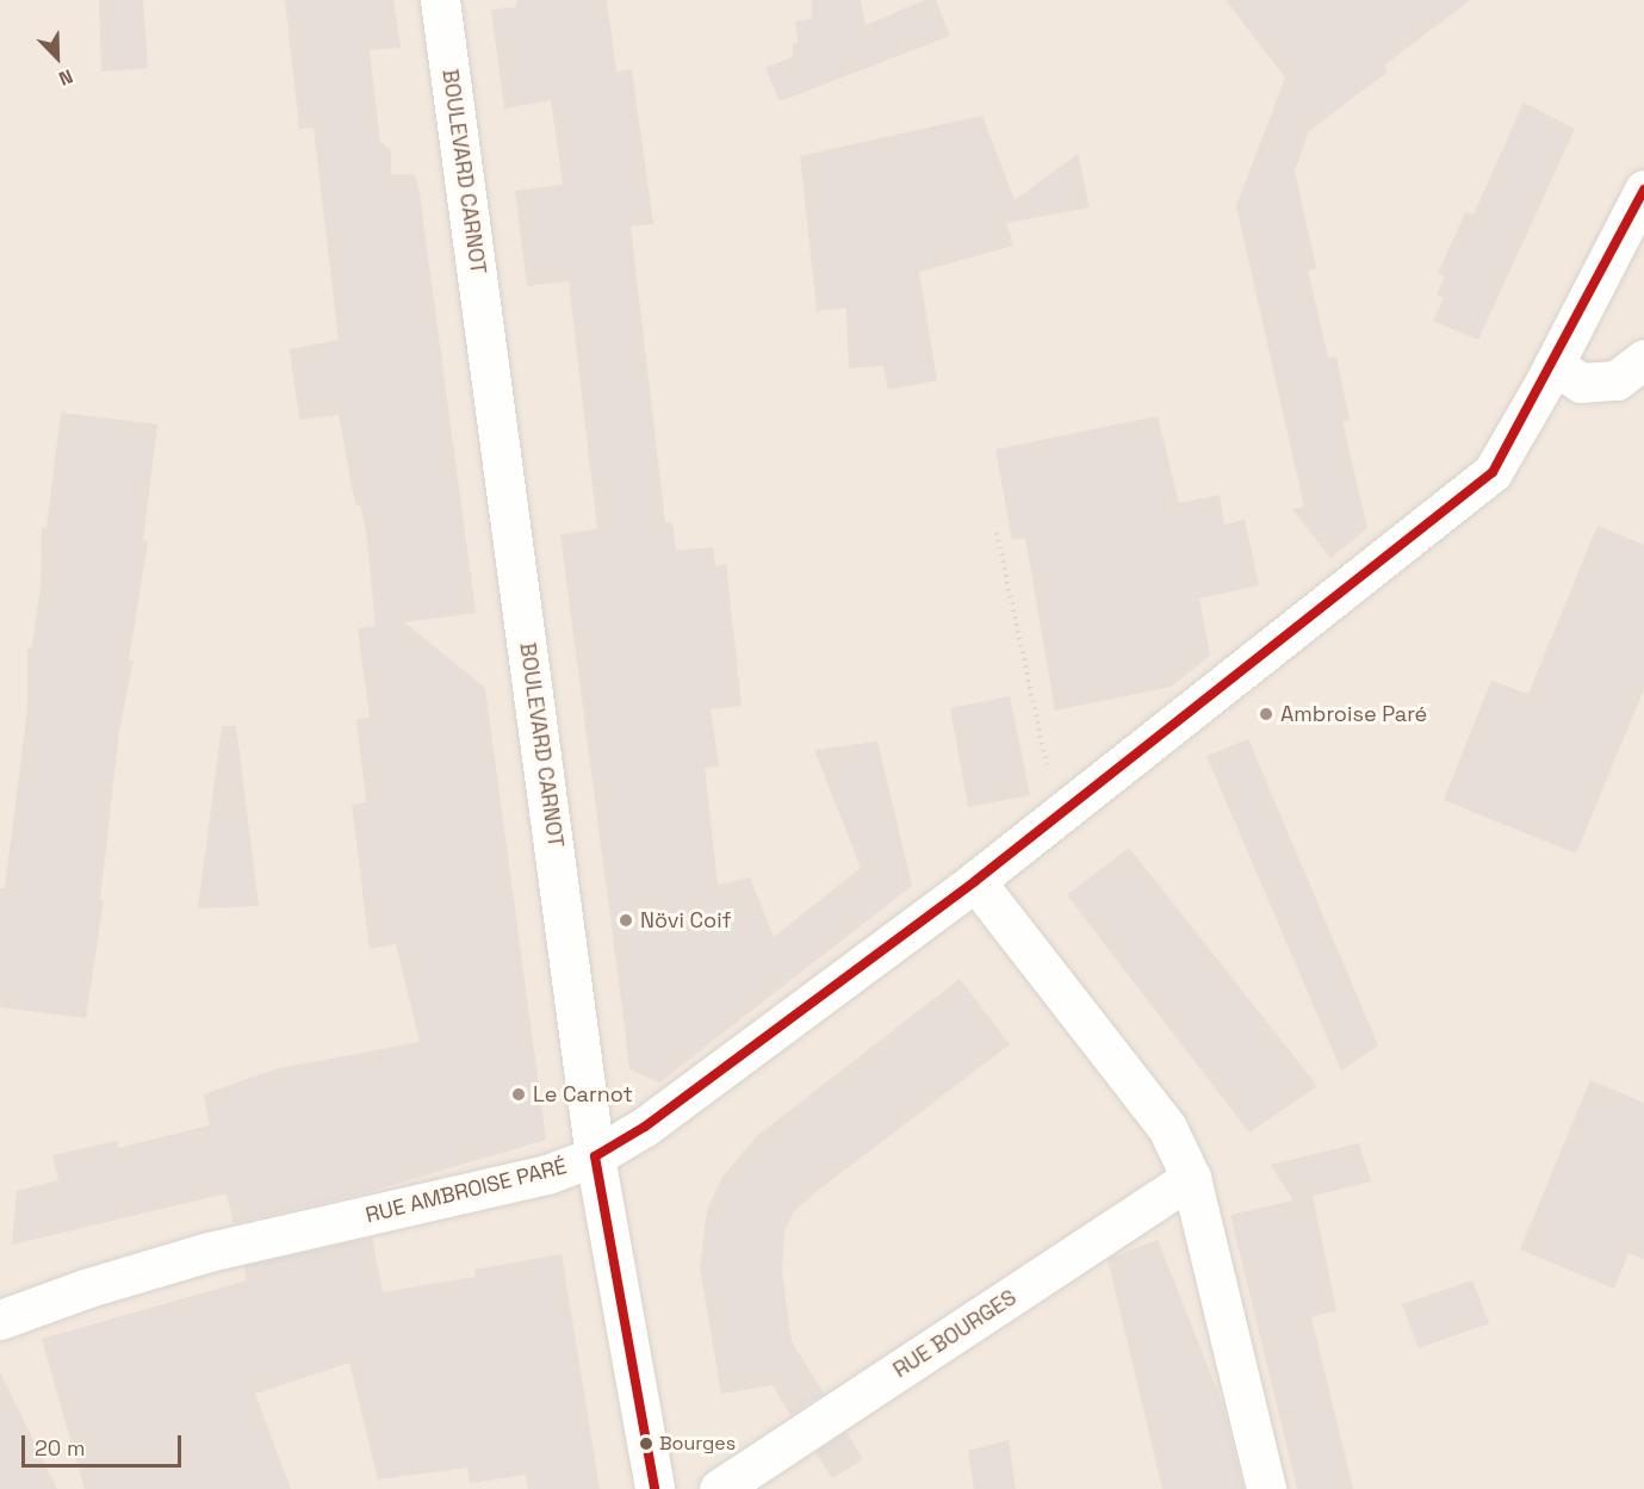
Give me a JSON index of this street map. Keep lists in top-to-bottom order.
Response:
{
  "streets": {
    "street": ["BOULEVARD CARNOT", "RUE AMBROISE PARÉ", "RUE BOURGES"]
  },
  "crossings": [
    ["BOULEVARD CARNOT", "RUE AMBROISE PARÉ"]
  ],
  "places": [
    "Ambroise Paré",
    "Növi Coif",
    "Le Carnot",
    "Bourges"
  ],
  "scale_bar": "20 m",
  "north": "bottom right"
}
